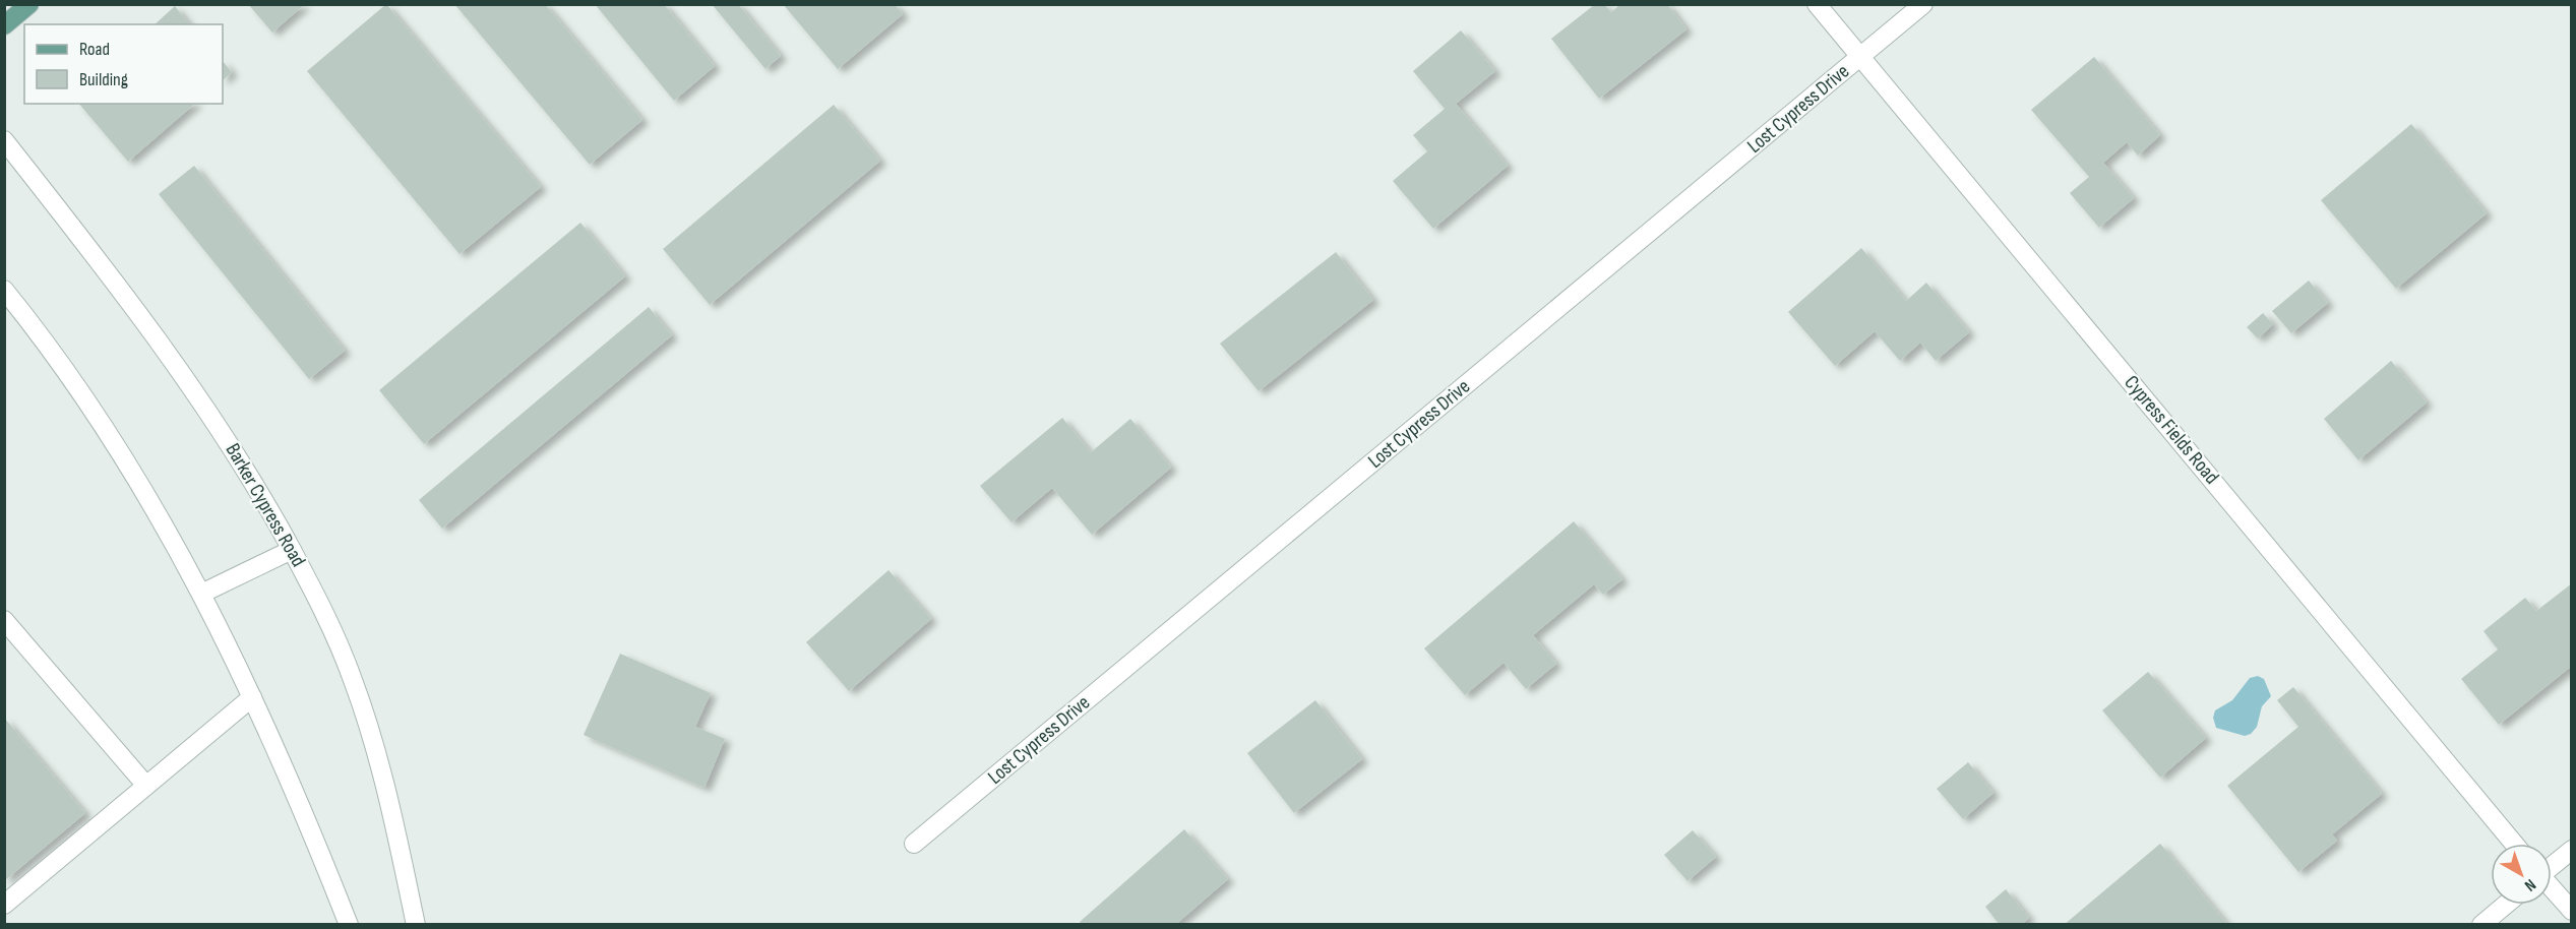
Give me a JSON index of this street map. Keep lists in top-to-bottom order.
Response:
{
  "streets": {
    "street": ["Lost Cypress Drive", "Cypress Fields Road", "Barker Cypress Road"]
  },
  "crossings": [
    ["Lost Cypress Drive", "Cypress Fields Road"]
  ],
  "legend": ["Road", "Building"],
  "north": "bottom right"
}
